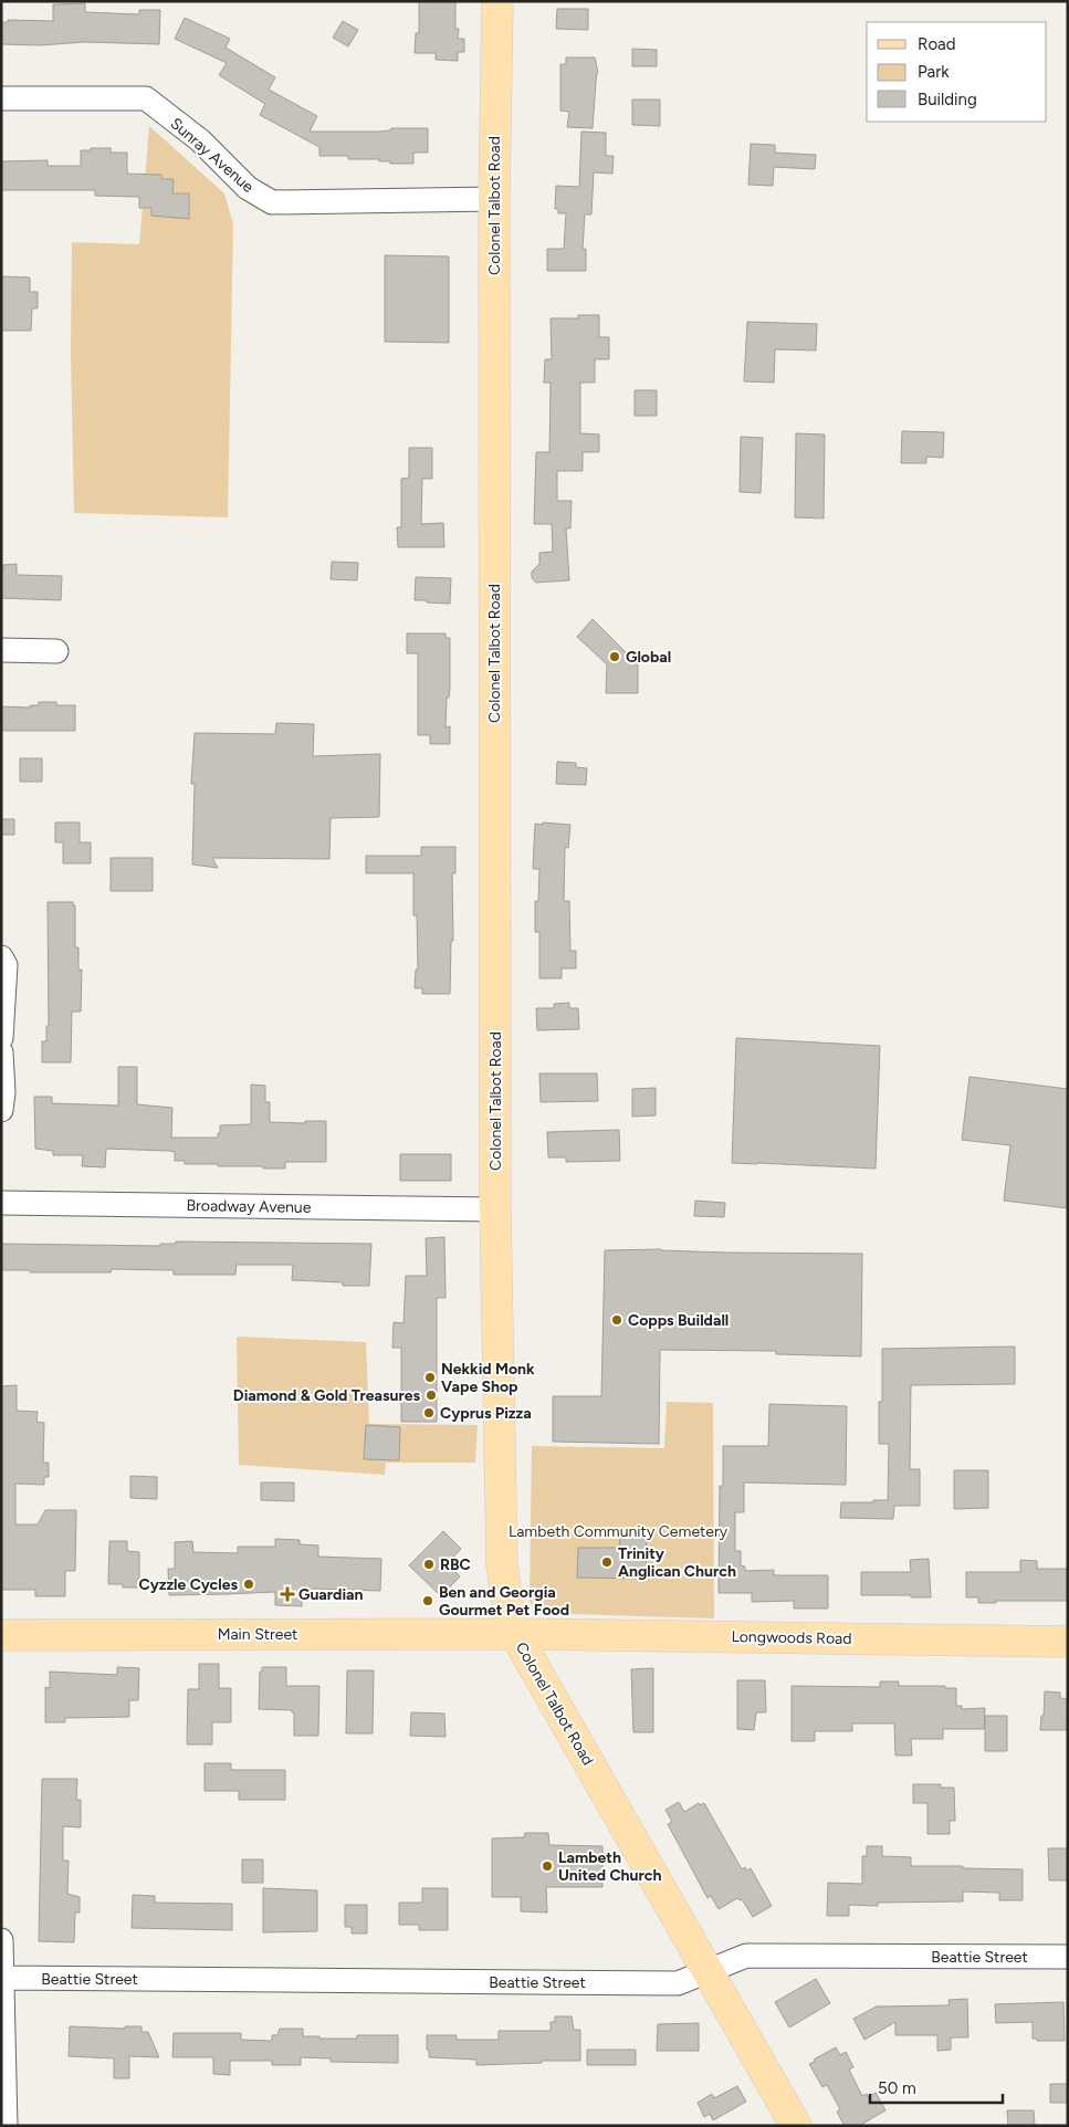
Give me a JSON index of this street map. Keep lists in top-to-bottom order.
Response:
{
  "streets": {
    "main road": ["Colonel Talbot Road", "Main Street", "Longwoods Road"],
    "street": ["Sunray Avenue", "Broadway Avenue", "Beattie Street"]
  },
  "crossings": [
    ["Sunray Avenue", "Colonel Talbot Road"],
    ["Colonel Talbot Road", "Broadway Avenue"],
    ["Colonel Talbot Road", "Main Street"],
    ["Colonel Talbot Road", "Longwoods Road"],
    ["Colonel Talbot Road", "Beattie Street"],
    ["Main Street", "Longwoods Road"]
  ],
  "parks": ["Lambeth Community Cemetery"],
  "places": {
    "other": [
      "Global",
      "Copps Buildall",
      "Nekkid Monk Vape Shop",
      "Diamond & Gold Treasures",
      "Cyprus Pizza",
      "Trinity Anglican Church",
      "RBC",
      "Cyzzle Cycles",
      "Ben and Georgia Gourmet Pet Food",
      "Lambeth United Church"
    ],
    "health": ["Guardian"]
  },
  "legend": ["Road", "Park", "Building"],
  "scale_bar": "50 m"
}
